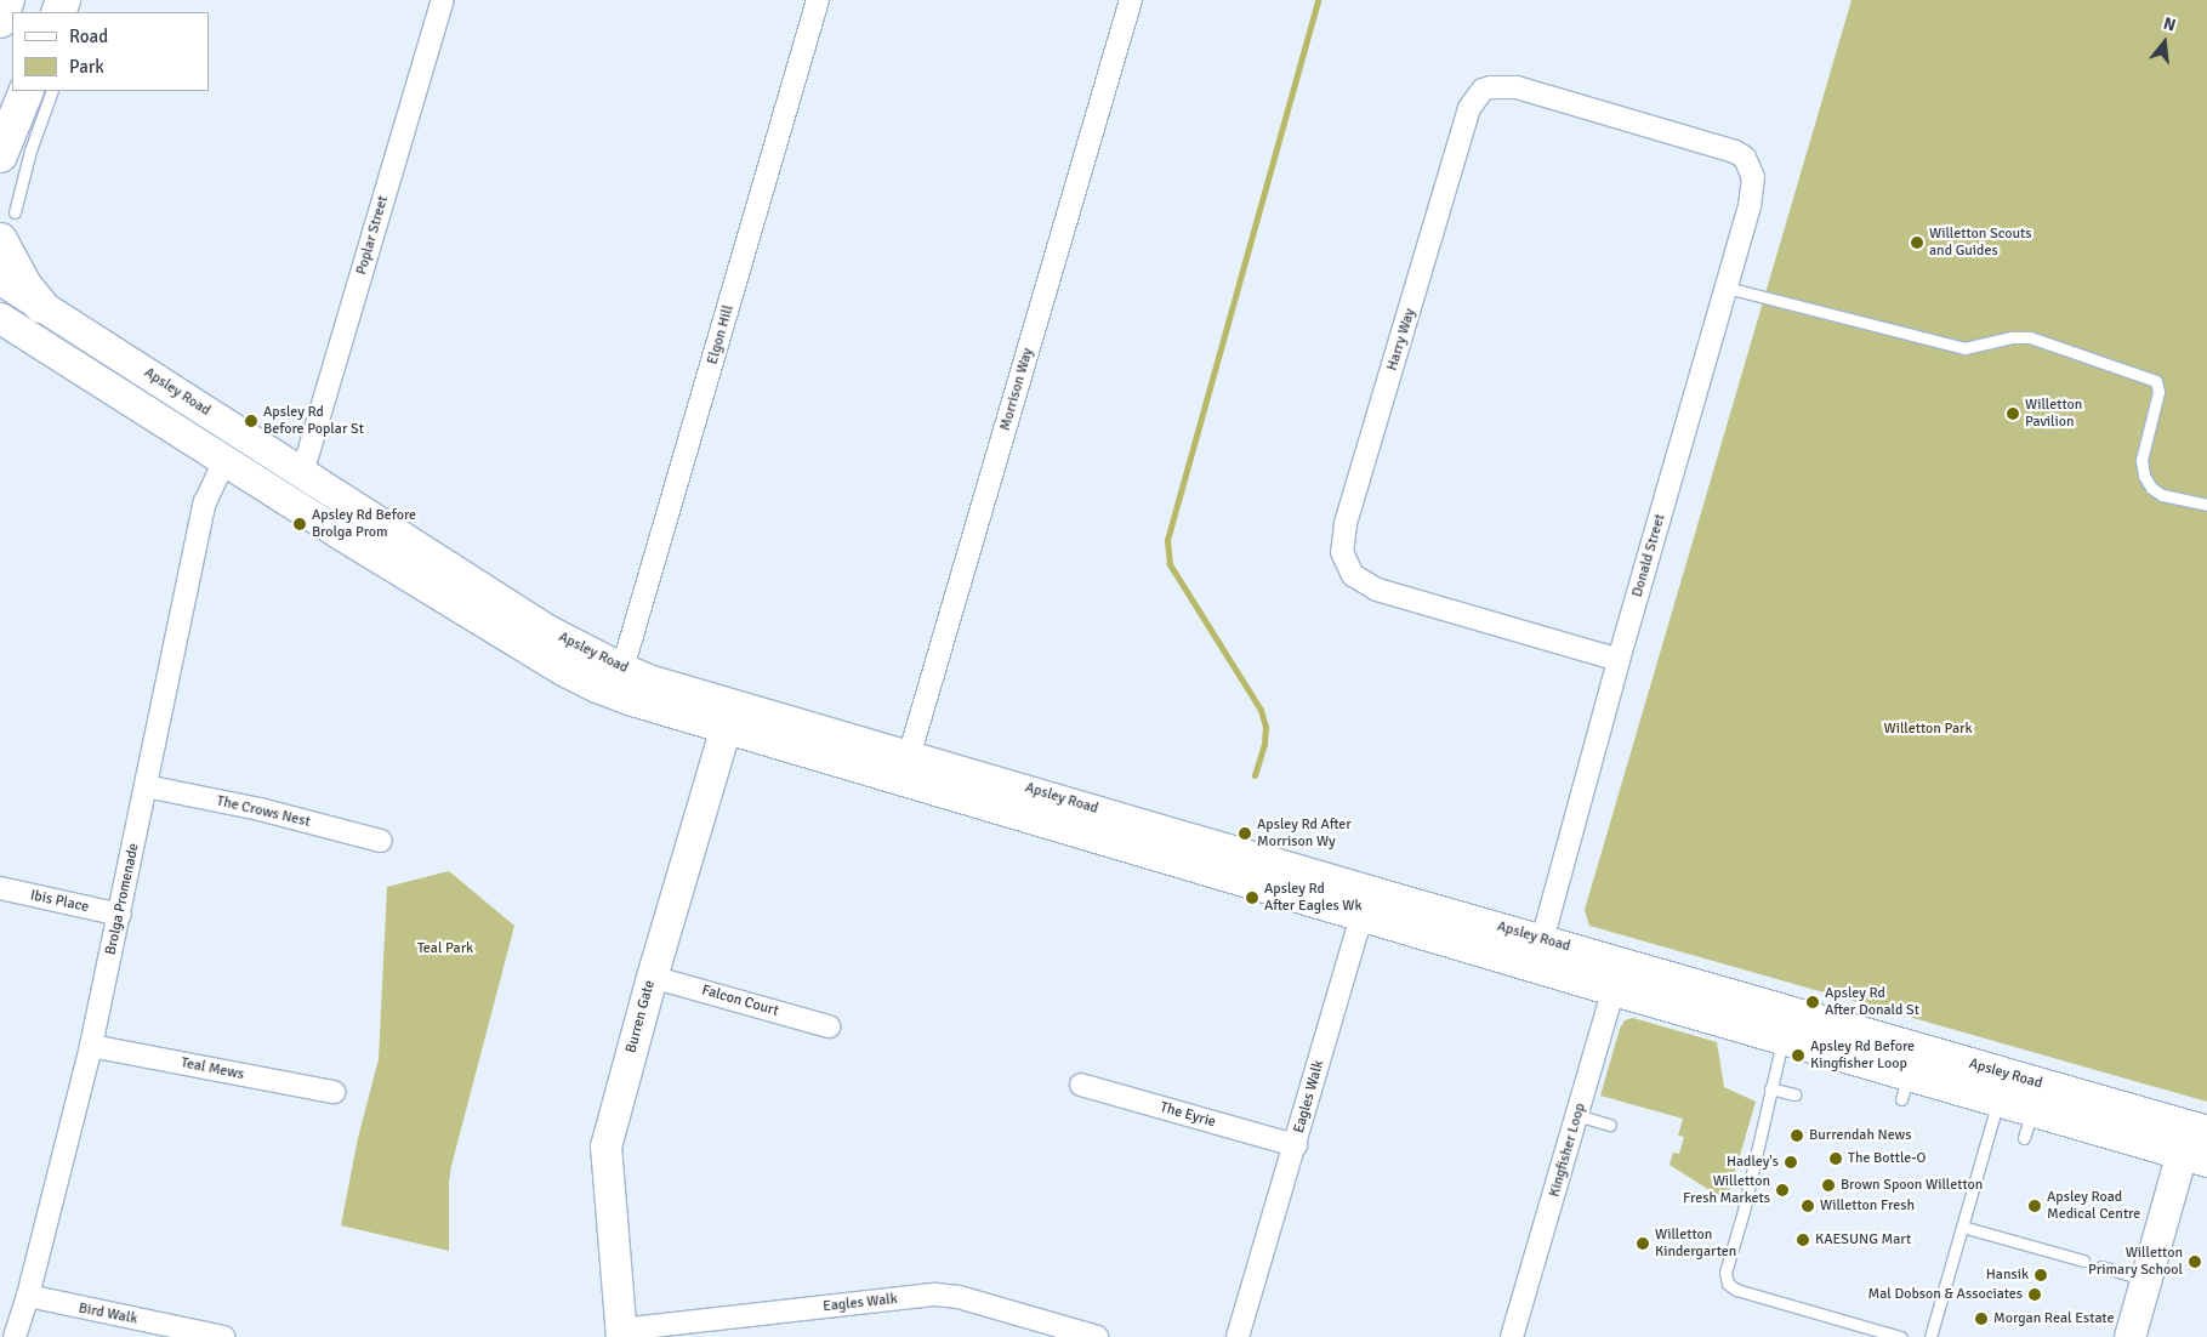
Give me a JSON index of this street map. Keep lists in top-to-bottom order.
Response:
{
  "streets": {
    "main road": ["Apsley Road", "Burren Gate"],
    "street": [
      "Poplar Street",
      "Elgon Hill",
      "Harry Way",
      "Morrison Way",
      "Donald Street",
      "The Crows Nest",
      "Brolga Promenade",
      "Ibis Place",
      "Falcon Court",
      "Teal Mews",
      "Eagles Walk",
      "The Eyrie",
      "Kingfisher Loop",
      "Bird Walk"
    ]
  },
  "crossings": [
    ["Poplar Street", "Apsley Road"],
    ["Elgon Hill", "Apsley Road"],
    ["Harry Way", "Donald Street"],
    ["Morrison Way", "Apsley Road"],
    ["Apsley Road", "Donald Street"],
    ["Apsley Road", "Brolga Promenade"],
    ["Apsley Road", "Burren Gate"],
    ["Apsley Road", "Eagles Walk"],
    ["Apsley Road", "Kingfisher Loop"],
    ["The Crows Nest", "Brolga Promenade"],
    ["Brolga Promenade", "Ibis Place"],
    ["Brolga Promenade", "Teal Mews"],
    ["Brolga Promenade", "Bird Walk"],
    ["Falcon Court", "Burren Gate"],
    ["Burren Gate", "Eagles Walk"],
    ["Eagles Walk", "The Eyrie"]
  ],
  "parks": ["Willetton Park", "Teal Park"],
  "places": [
    "Willetton Scouts and Guides",
    "Willetton Pavilion",
    "Apsley Rd Before Poplar St",
    "Apsley Rd Before Brolga Prom",
    "Apsley Rd After Morrison Wy",
    "Apsley Rd After Eagles Wk",
    "Apsley Rd After Donald St",
    "Apsley Rd Before Kingfisher Loop",
    "Burrendah News",
    "The Bottle-O",
    "Hadley's",
    "Brown Spoon Willetton",
    "Willetton Fresh Markets",
    "Willetton Fresh",
    "Apsley Road Medical Centre",
    "KAESUNG Mart",
    "Willetton Kindergarten",
    "Willetton Primary School",
    "Hansik",
    "Mal Dobson & Associates",
    "Morgan Real Estate"
  ],
  "legend": ["Road", "Park"],
  "north": "top"
}
